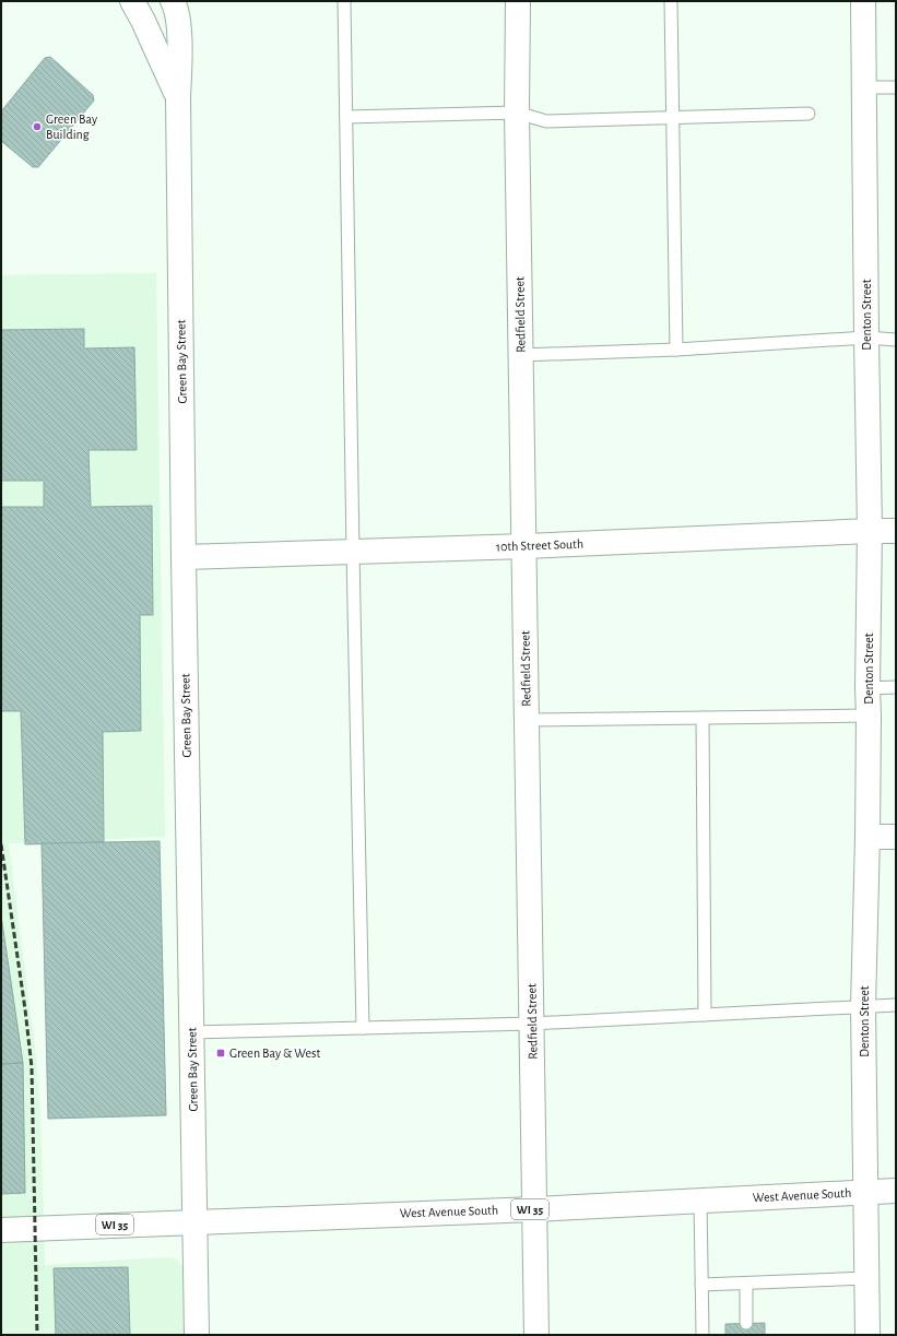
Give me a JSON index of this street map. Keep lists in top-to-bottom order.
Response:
{
  "streets": {
    "street": [
      "Redfield Street",
      "Denton Street",
      "Green Bay Street",
      "10th Street South",
      "West Avenue South",
      "WI 35"
    ]
  },
  "crossings": [
    ["Redfield Street", "10th Street South"],
    ["Redfield Street", "West Avenue South"],
    ["Denton Street", "10th Street South"],
    ["Denton Street", "West Avenue South"],
    ["Green Bay Street", "10th Street South"],
    ["Green Bay Street", "West Avenue South"]
  ],
  "places": {
    "other": ["Green Bay Building"],
    "transit": ["Green Bay & West"]
  }
}
